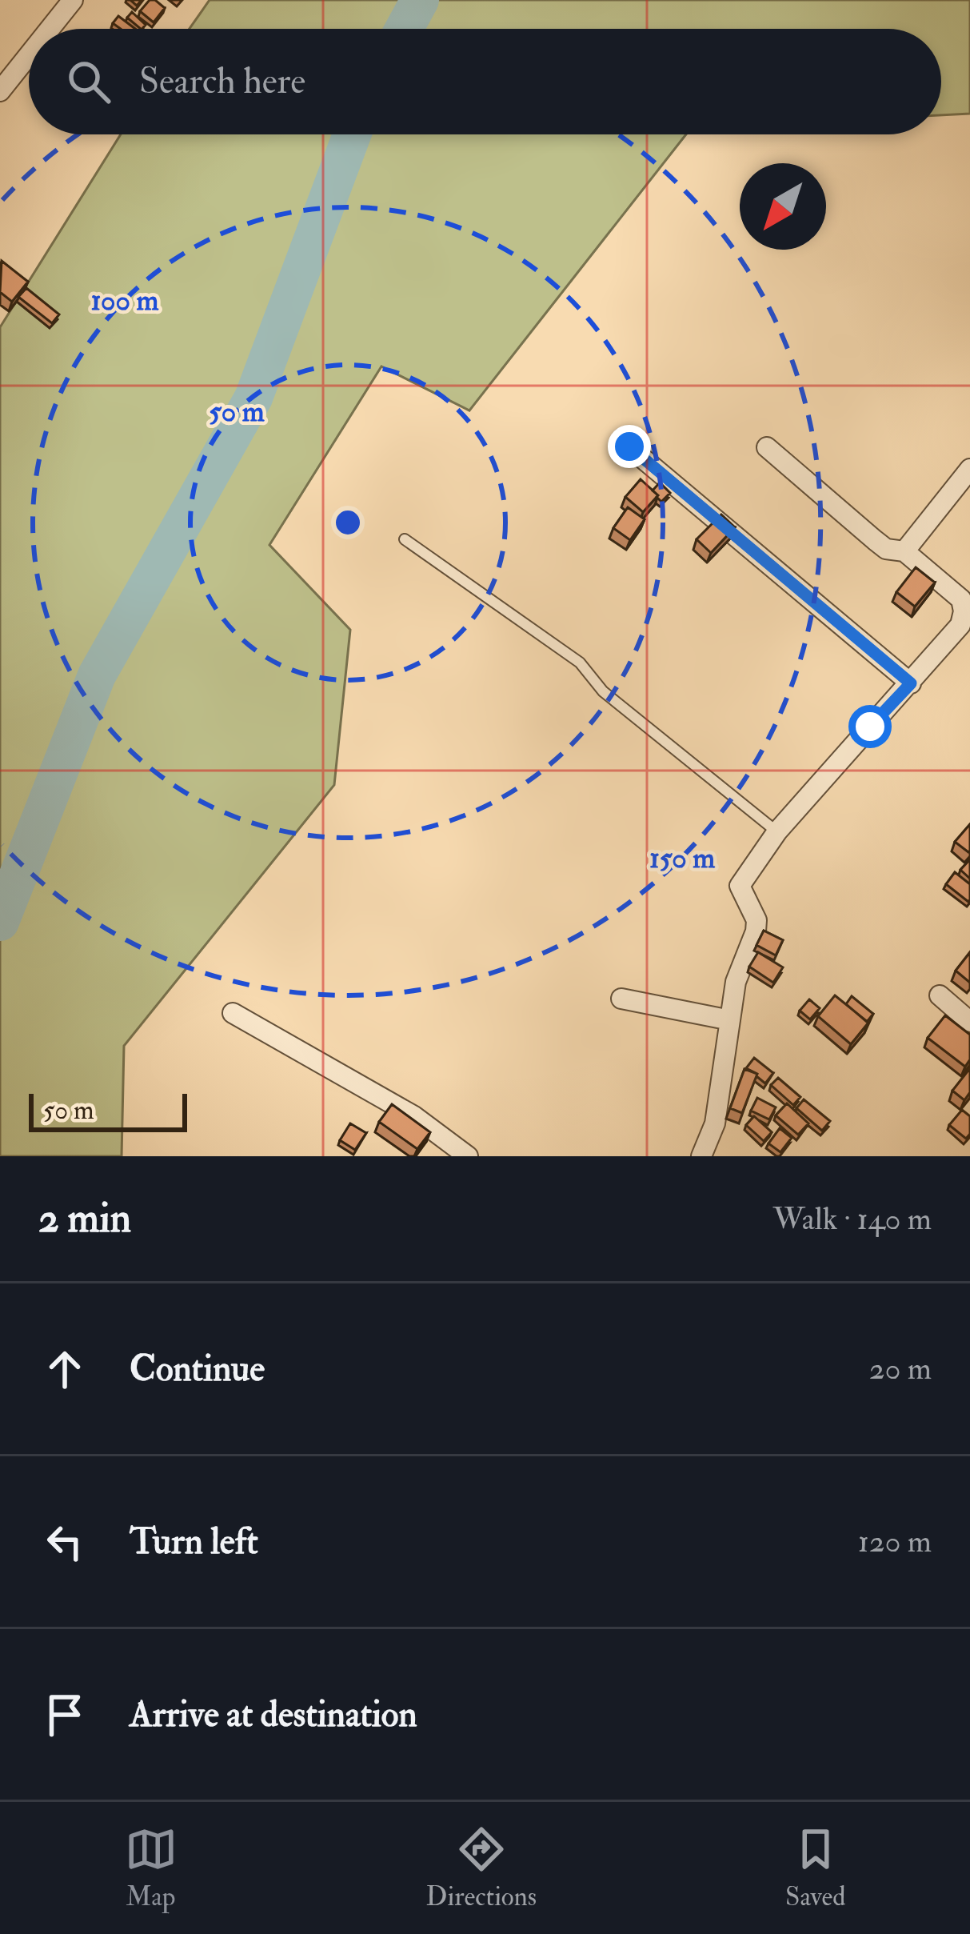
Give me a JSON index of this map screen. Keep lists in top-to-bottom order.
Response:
{
  "scale_bar": "50 m",
  "north": "bottom left",
  "page": {
    "search": "Search here",
    "scale": "50 m",
    "heading": ["2 min", "Walk · 140 m"],
    "list": [
      ["Continue", "20 m"],
      ["Turn left", "120 m"],
      "Arrive at destination"
    ],
    "nav": ["Map", "Directions", "Saved"]
  },
  "rings": ["100 m", "50 m", "150 m"]
}
